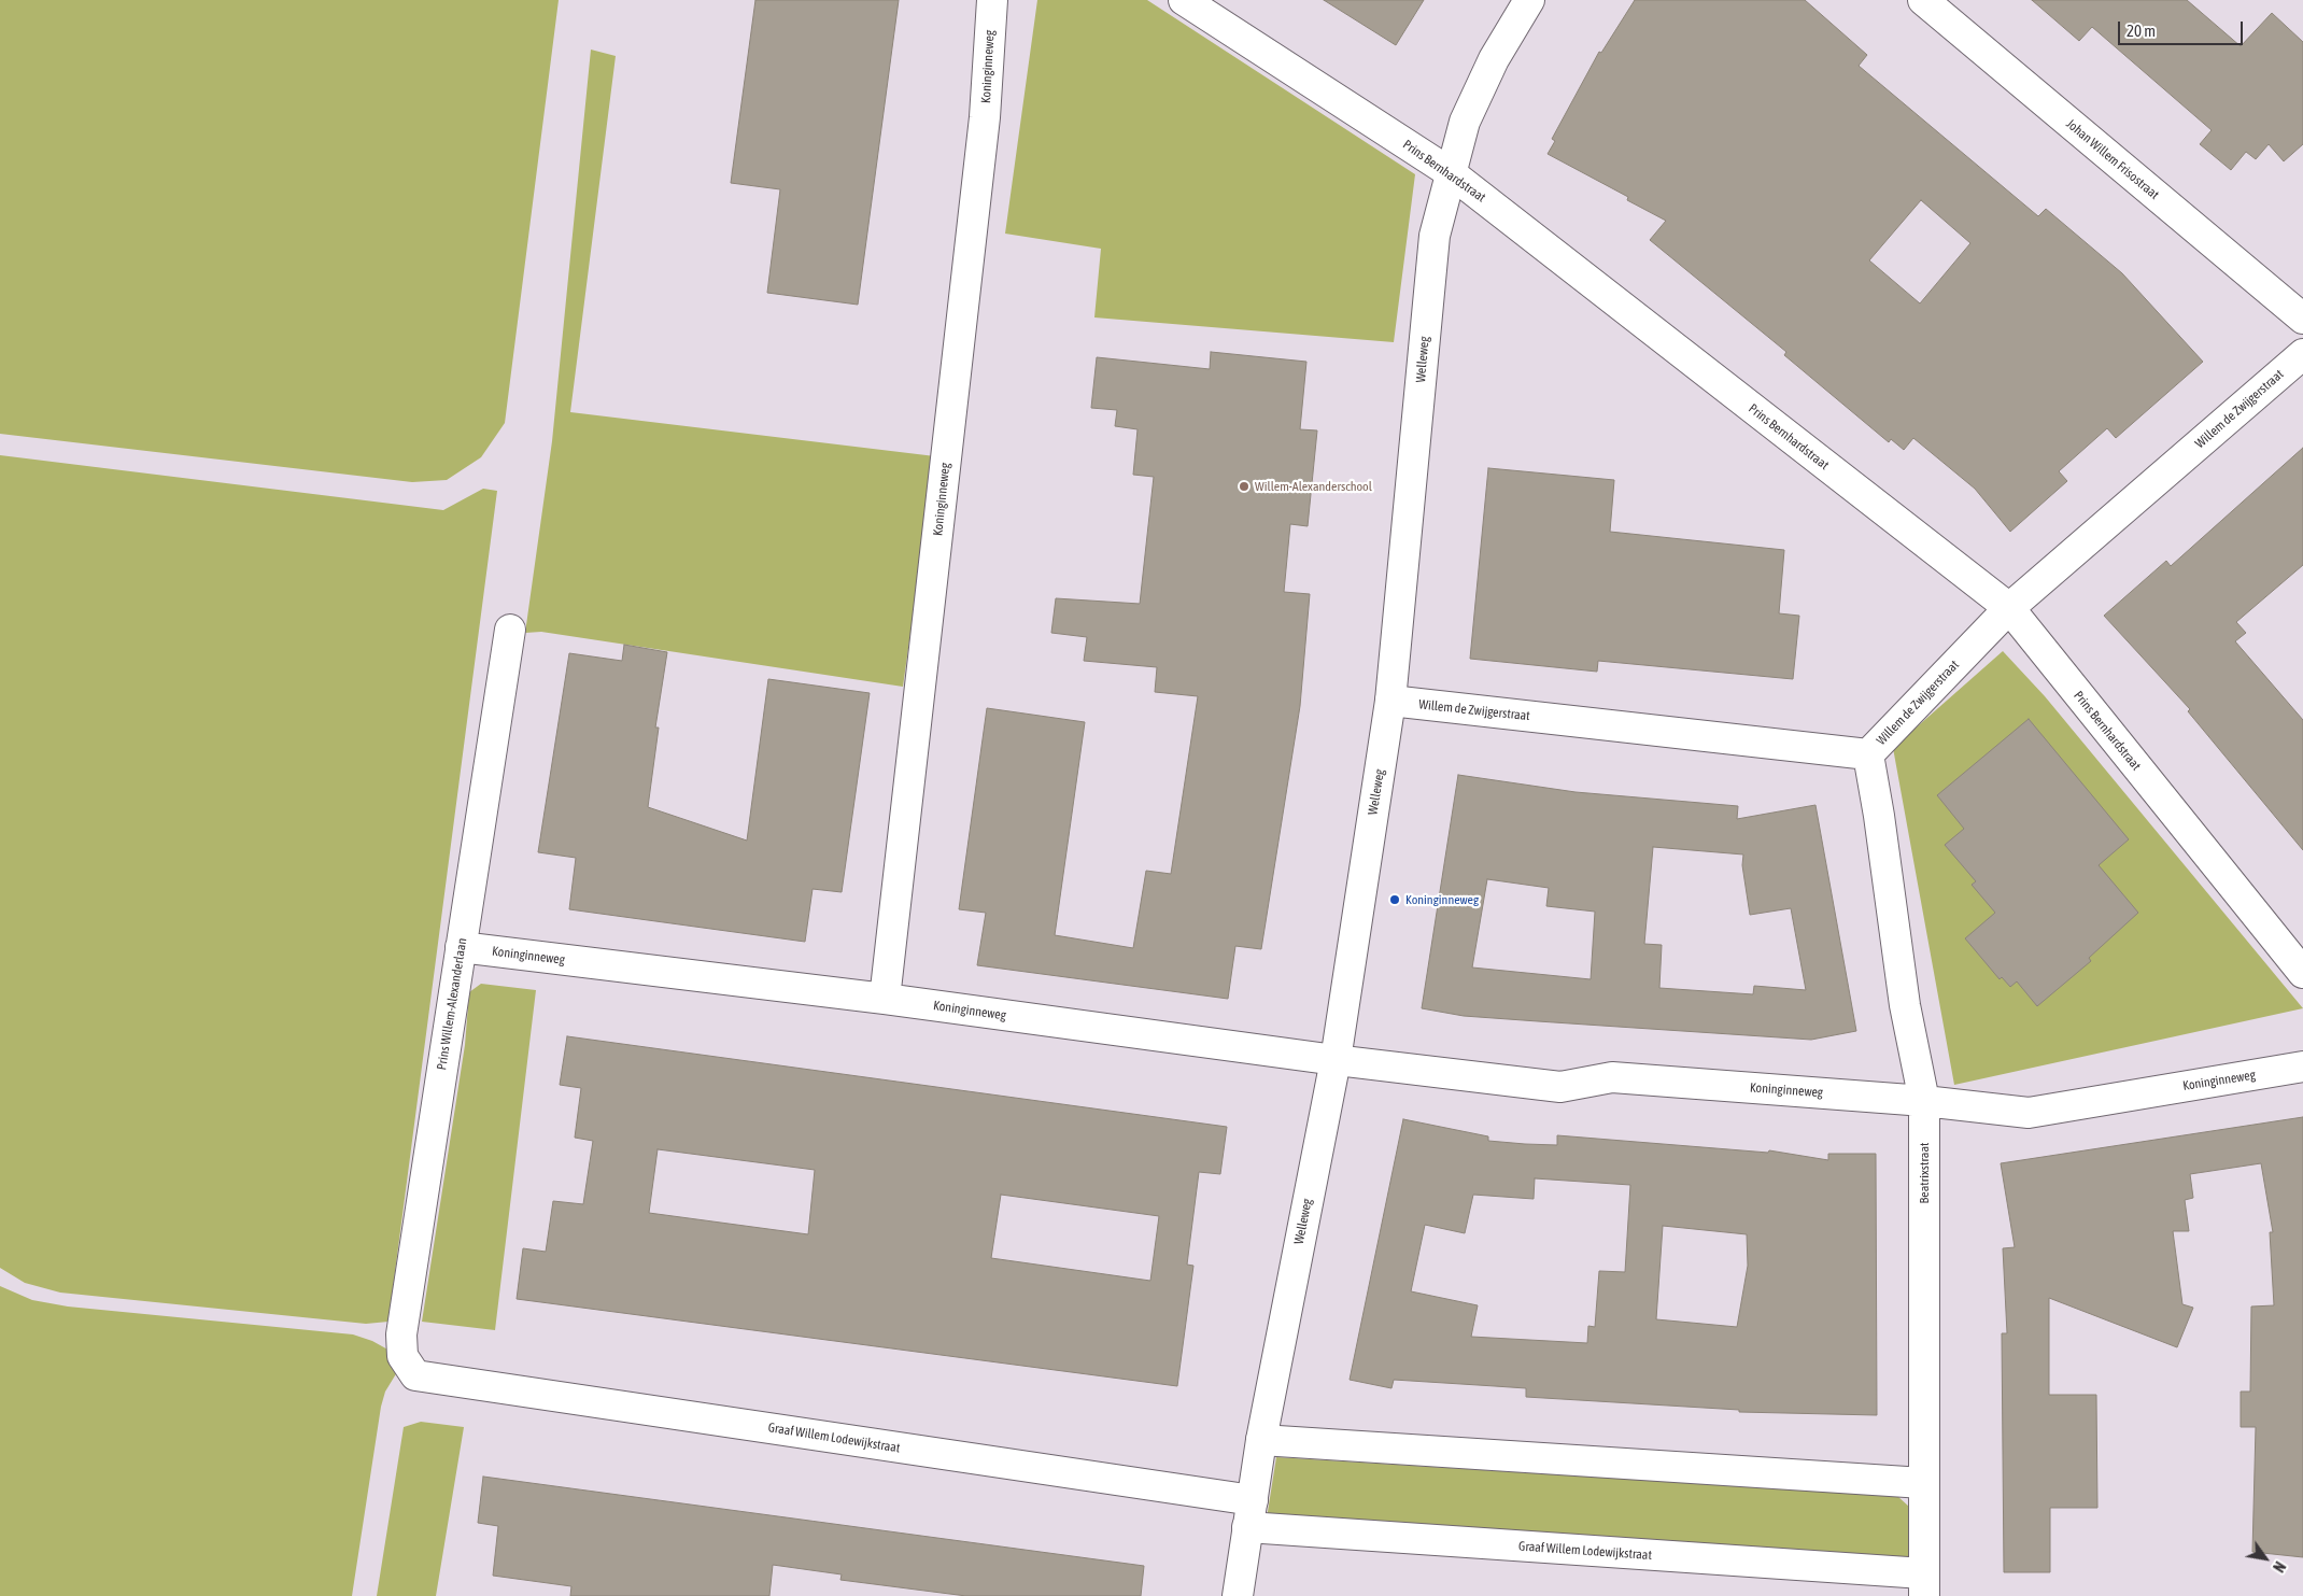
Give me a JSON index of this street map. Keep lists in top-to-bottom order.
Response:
{
  "streets": {
    "street": [
      "Koninginneweg",
      "Johan Willem Frisostraat",
      "Prins Bernhardstraat",
      "Welleweg",
      "Willem de Zwijgerstraat",
      "Prins Willem-Alexanderlaan",
      "Beatrixstraat",
      "Graaf Willem Lodewijkstraat"
    ]
  },
  "crossings": [
    ["Koninginneweg", "Welleweg"],
    ["Koninginneweg", "Prins Willem-Alexanderlaan"],
    ["Koninginneweg", "Beatrixstraat"],
    ["Prins Bernhardstraat", "Welleweg"],
    ["Prins Bernhardstraat", "Willem de Zwijgerstraat"],
    ["Welleweg", "Willem de Zwijgerstraat"],
    ["Welleweg", "Graaf Willem Lodewijkstraat"],
    ["Willem de Zwijgerstraat", "Beatrixstraat"],
    ["Prins Willem-Alexanderlaan", "Graaf Willem Lodewijkstraat"],
    ["Beatrixstraat", "Graaf Willem Lodewijkstraat"]
  ],
  "places": ["Willem-Alexanderschool", "Koninginneweg"],
  "scale_bar": "20 m",
  "north": "bottom right"
}
